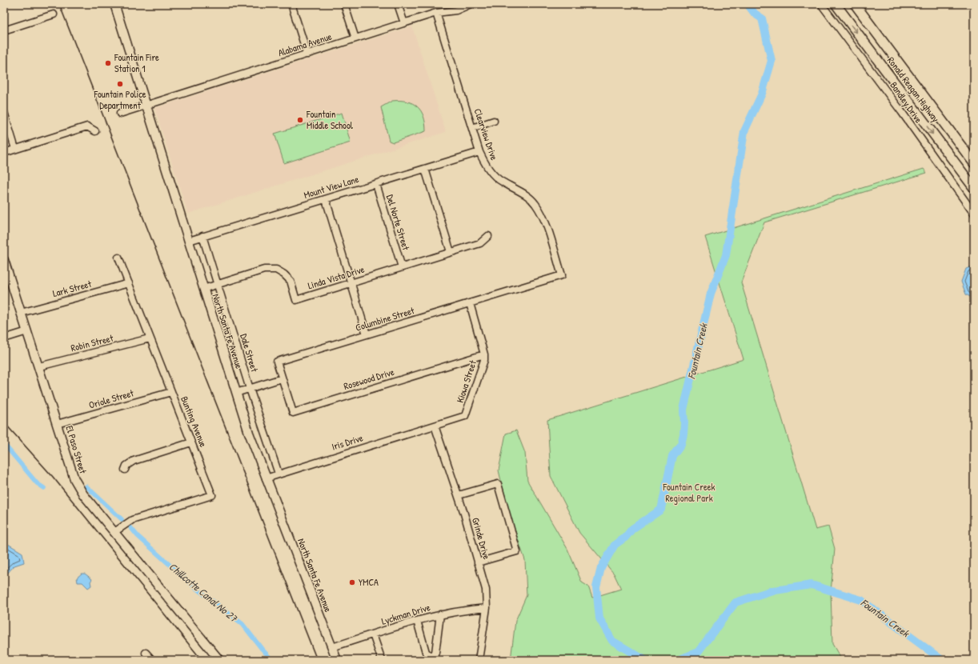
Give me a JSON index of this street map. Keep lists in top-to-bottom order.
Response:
{
  "streets": {
    "highway": ["Ronald Reagan Highway"],
    "main road": ["North Santa Fe Avenue", "El Paso Street"],
    "street": [
      "Alabama Avenue",
      "Bandley Drive",
      "Clearview Drive",
      "Mount View Lane",
      "Del Norte Street",
      "Linda Vista Drive",
      "Lark Street",
      "Columbine Street",
      "Robin Street",
      "Dale Street",
      "Rosewood Drive",
      "Kiowa Street",
      "Oriole Street",
      "Bunting Avenue",
      "Iris Drive",
      "Grinde Drive",
      "Lyckman Drive"
    ]
  },
  "crossings": [
    ["Alabama Avenue", "Clearview Drive"],
    ["Alabama Avenue", "North Santa Fe Avenue"],
    ["Clearview Drive", "Mount View Lane"],
    ["Clearview Drive", "Columbine Street"],
    ["Mount View Lane", "Del Norte Street"],
    ["Mount View Lane", "North Santa Fe Avenue"],
    ["Mount View Lane", "Dale Street"],
    ["Del Norte Street", "Linda Vista Drive"],
    ["Linda Vista Drive", "North Santa Fe Avenue"],
    ["Linda Vista Drive", "Dale Street"],
    ["Lark Street", "Bunting Avenue"],
    ["Lark Street", "El Paso Street"],
    ["Columbine Street", "Rosewood Drive"],
    ["Columbine Street", "Kiowa Street"],
    ["North Santa Fe Avenue", "Iris Drive"],
    ["North Santa Fe Avenue", "Lyckman Drive"],
    ["Robin Street", "Bunting Avenue"],
    ["Robin Street", "El Paso Street"],
    ["Dale Street", "Iris Drive"],
    ["Rosewood Drive", "Kiowa Street"],
    ["Kiowa Street", "Iris Drive"],
    ["Kiowa Street", "Grinde Drive"],
    ["Oriole Street", "Bunting Avenue"],
    ["Oriole Street", "El Paso Street"],
    ["Bunting Avenue", "El Paso Street"],
    ["Iris Drive", "Grinde Drive"],
    ["Grinde Drive", "Lyckman Drive"]
  ],
  "water": ["Fountain Creek", "Chillcotte Canal No 27"],
  "parks": ["Fountain Creek Regional Park"],
  "places": [
    "Fountain Fire Station 1",
    "Fountain Police Department",
    "Fountain Middle School",
    "YMCA"
  ]
}
